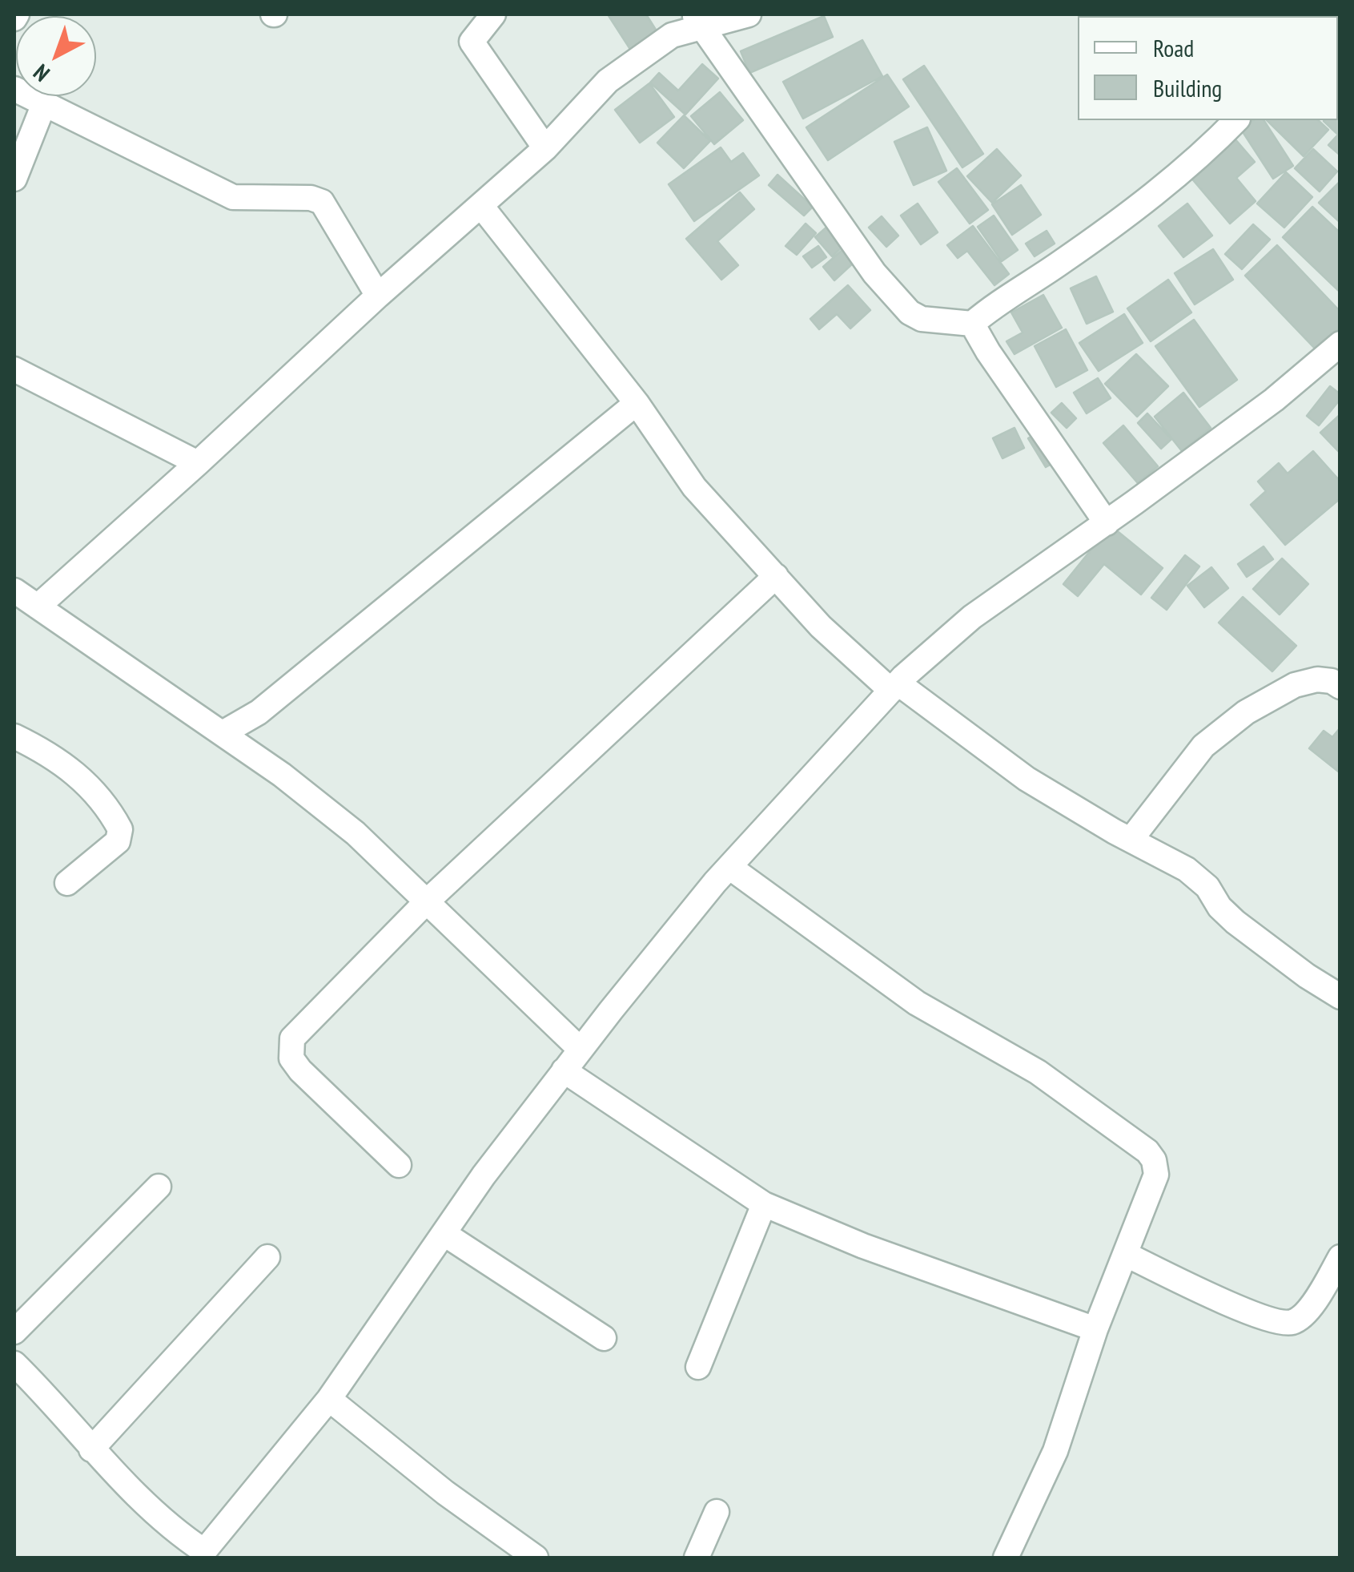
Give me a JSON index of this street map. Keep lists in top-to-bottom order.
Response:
{
  "legend": ["Road", "Building"],
  "north": "bottom left"
}
